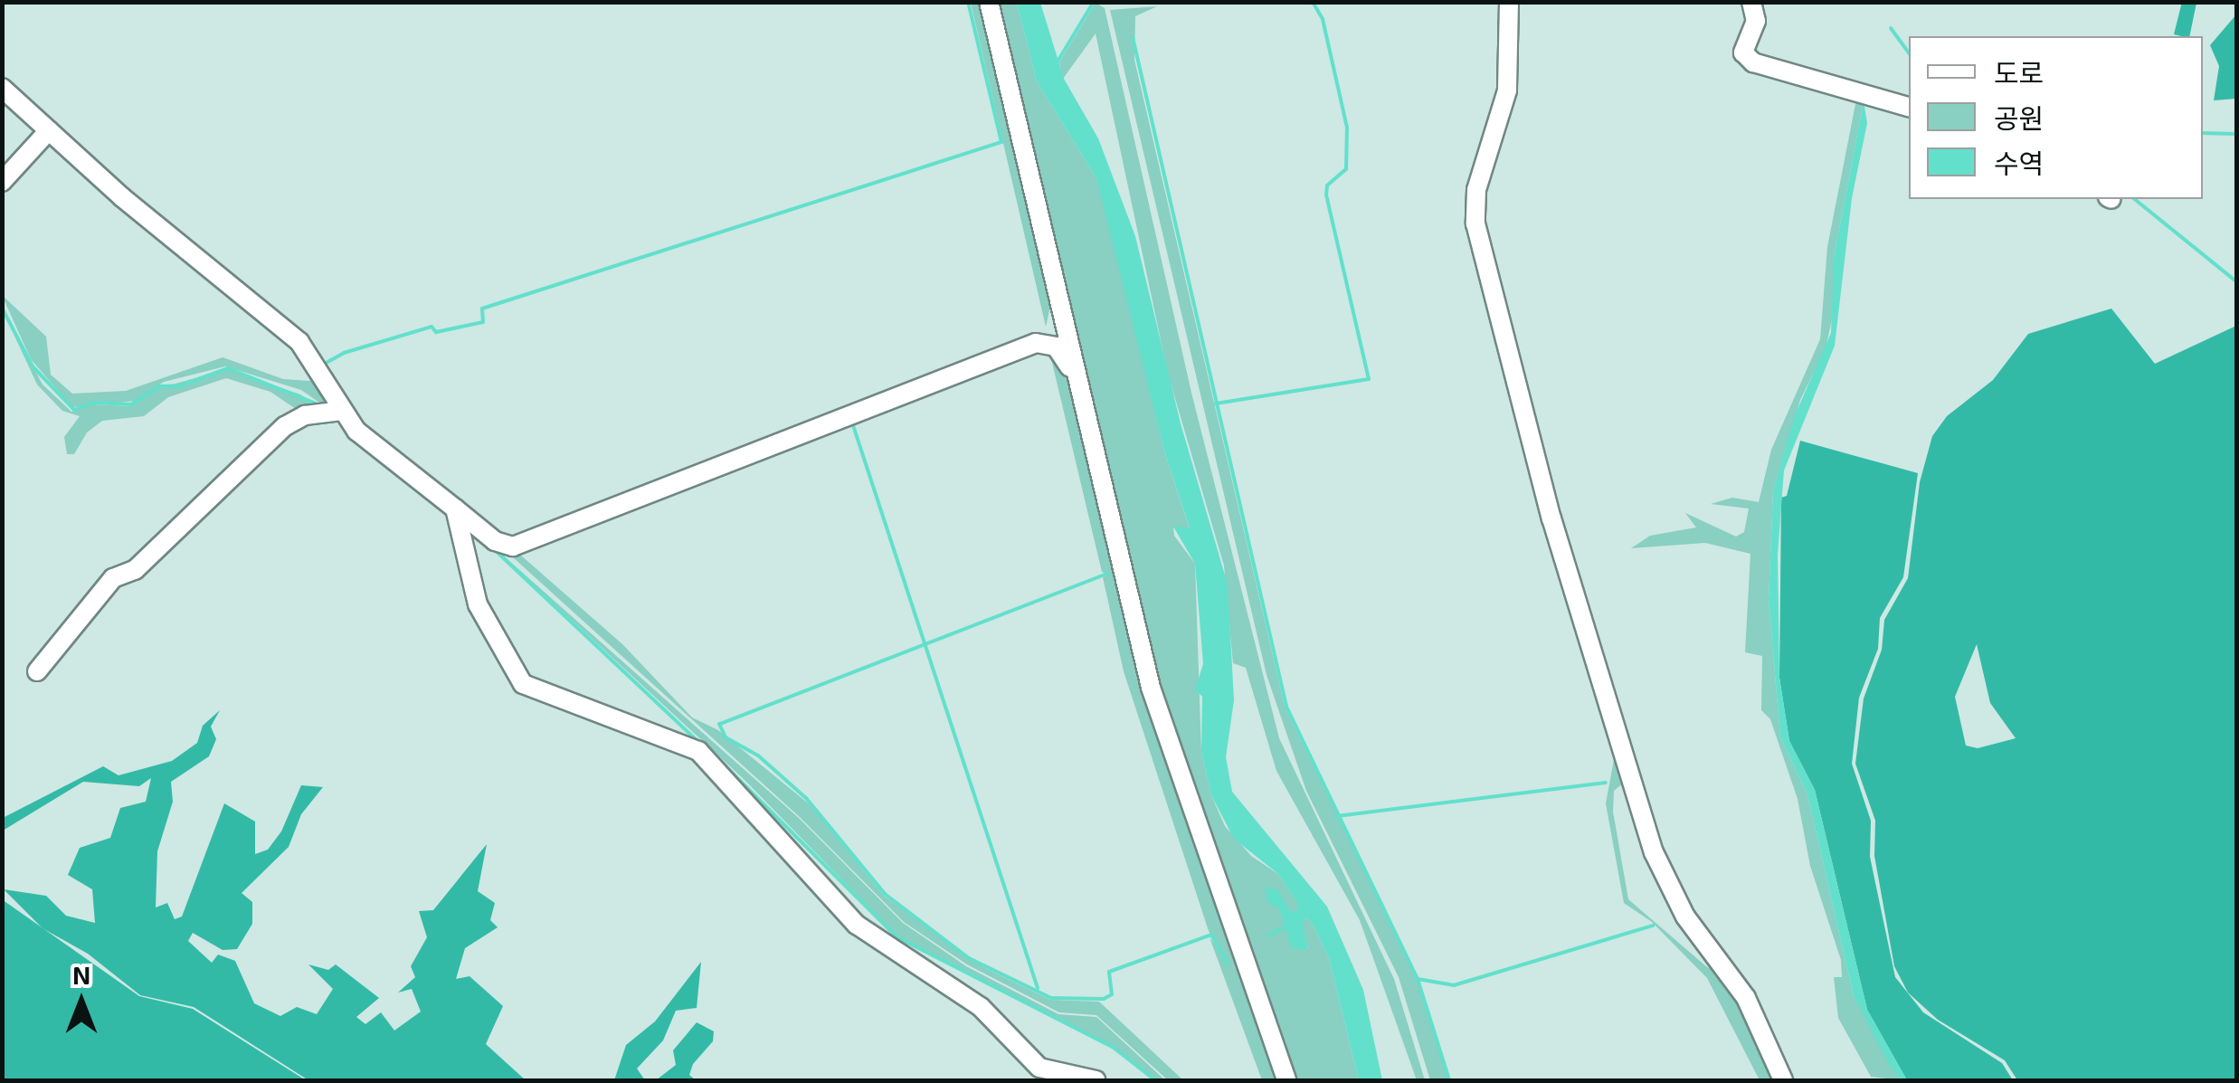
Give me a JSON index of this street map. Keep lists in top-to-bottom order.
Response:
{
  "legend": ["도로", "공원", "수역"],
  "north": "top"
}
